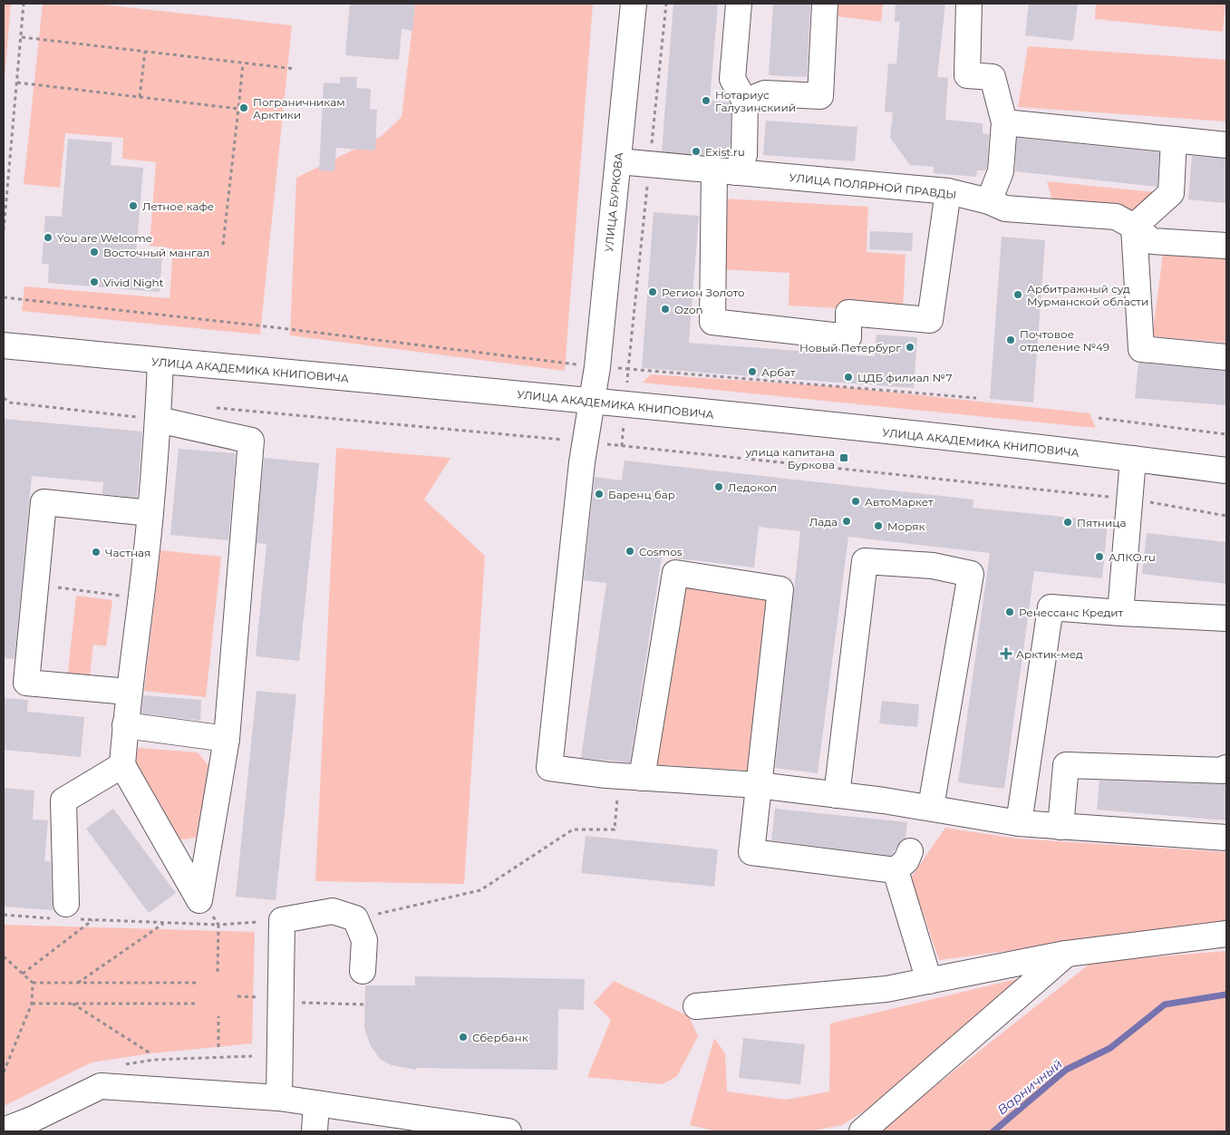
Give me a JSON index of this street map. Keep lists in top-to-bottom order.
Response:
{
  "streets": {
    "main road": ["УЛИЦА ПОЛЯРНОЙ ПРАВДЫ", "УЛИЦА БУРКОВА", "УЛИЦА АКАДЕМИКА КНИПОВИЧА"]
  },
  "crossings": [
    ["УЛИЦА ПОЛЯРНОЙ ПРАВДЫ", "УЛИЦА БУРКОВА"],
    ["УЛИЦА БУРКОВА", "УЛИЦА АКАДЕМИКА КНИПОВИЧА"]
  ],
  "water": ["Варничный"],
  "places": {
    "other": [
      "Нотариус Галузинскиий",
      "Пограничникам Арктики",
      "Exist.ru",
      "Летное кафе",
      "You are Welcome",
      "Восточный мангал",
      "Vivid Night",
      "Регион Золото",
      "Арбитражный суд Мурманской области",
      "Ozon",
      "Почтовое отделение №49",
      "Новый Петербург",
      "Арбат",
      "ЦДБ филиал №7",
      "Ледокол",
      "Баренц бар",
      "АвтоМаркет",
      "Лада",
      "Пятница",
      "Моряк",
      "Cosmos",
      "Частная",
      "АЛКО.ru",
      "Ренессанс Кредит",
      "Сбербанк"
    ],
    "transit": ["улица капитана Буркова"],
    "health": ["Арктик-мед"]
  }
}
